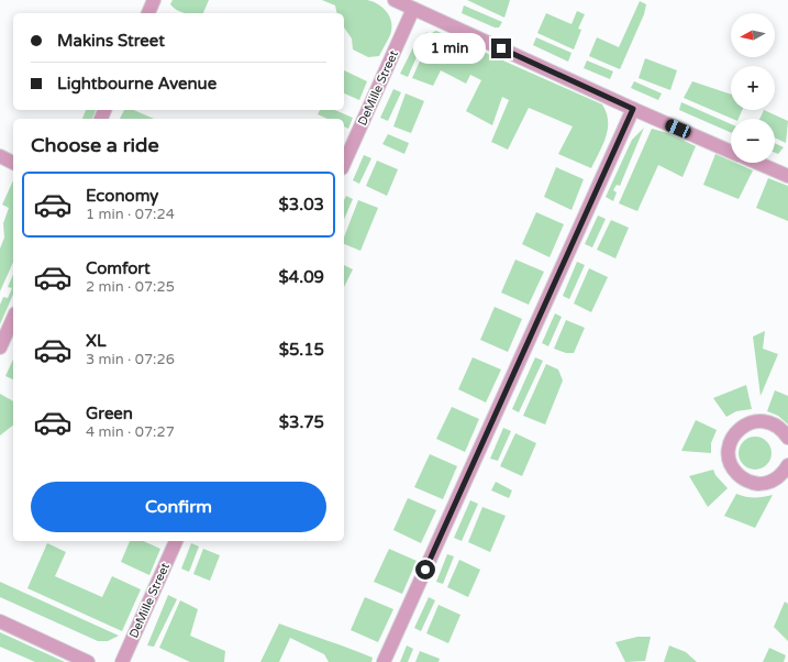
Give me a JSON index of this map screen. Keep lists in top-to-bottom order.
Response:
{
  "streets": {
    "street": ["DeMille Street"]
  },
  "north": "left",
  "page": {
    "map_buttons": ["+", "−"],
    "banner": ["Makins Street", "Lightbourne Avenue"],
    "bubble": "1 min",
    "heading": "Choose a ride",
    "list": [
      {
        "name": "Economy",
        "note": "1 min · 07:24",
        "value": "$3.03"
      },
      {
        "name": "Comfort",
        "note": "2 min · 07:25",
        "value": "$4.09"
      },
      {
        "name": "XL",
        "note": "3 min · 07:26",
        "value": "$5.15"
      },
      {
        "name": "Green",
        "note": "4 min · 07:27",
        "value": "$3.75"
      }
    ],
    "buttons": "Confirm"
  }
}
